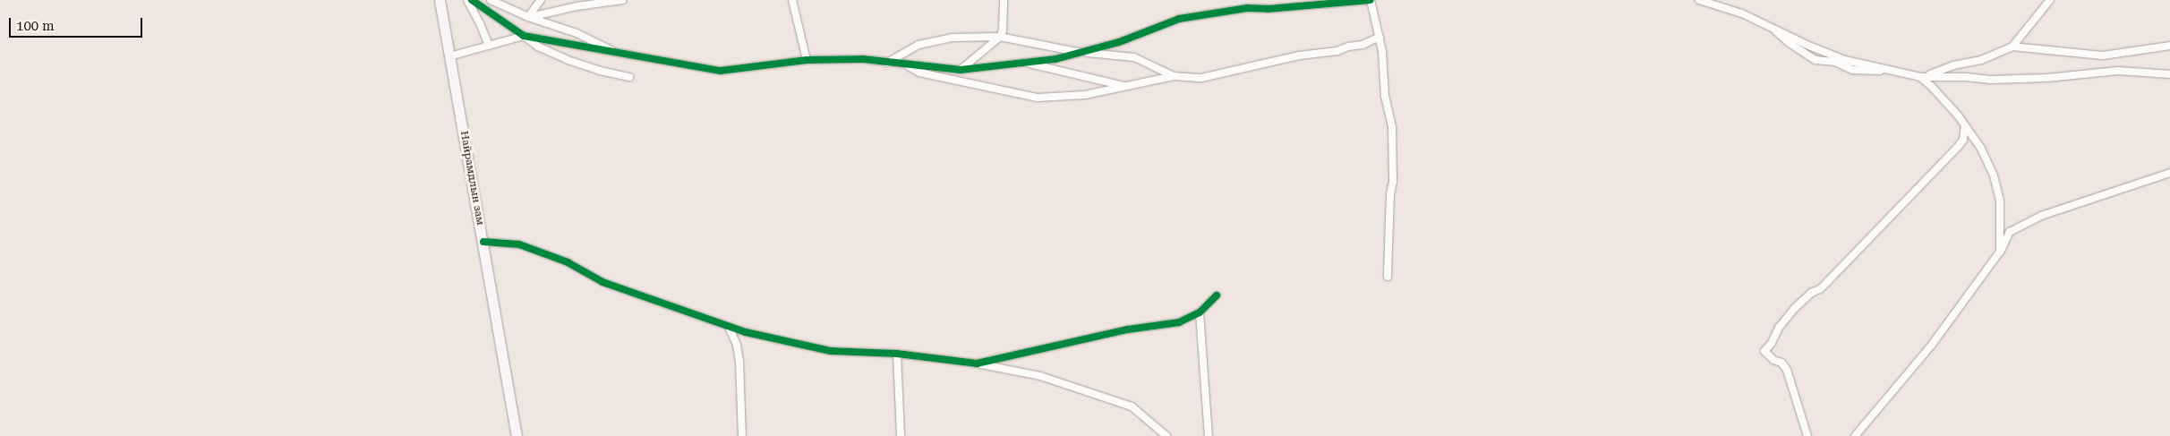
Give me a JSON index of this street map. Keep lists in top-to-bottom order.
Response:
{
  "streets": {
    "main road": ["Найрамдлын зам"]
  },
  "scale_bar": "100 m"
}
